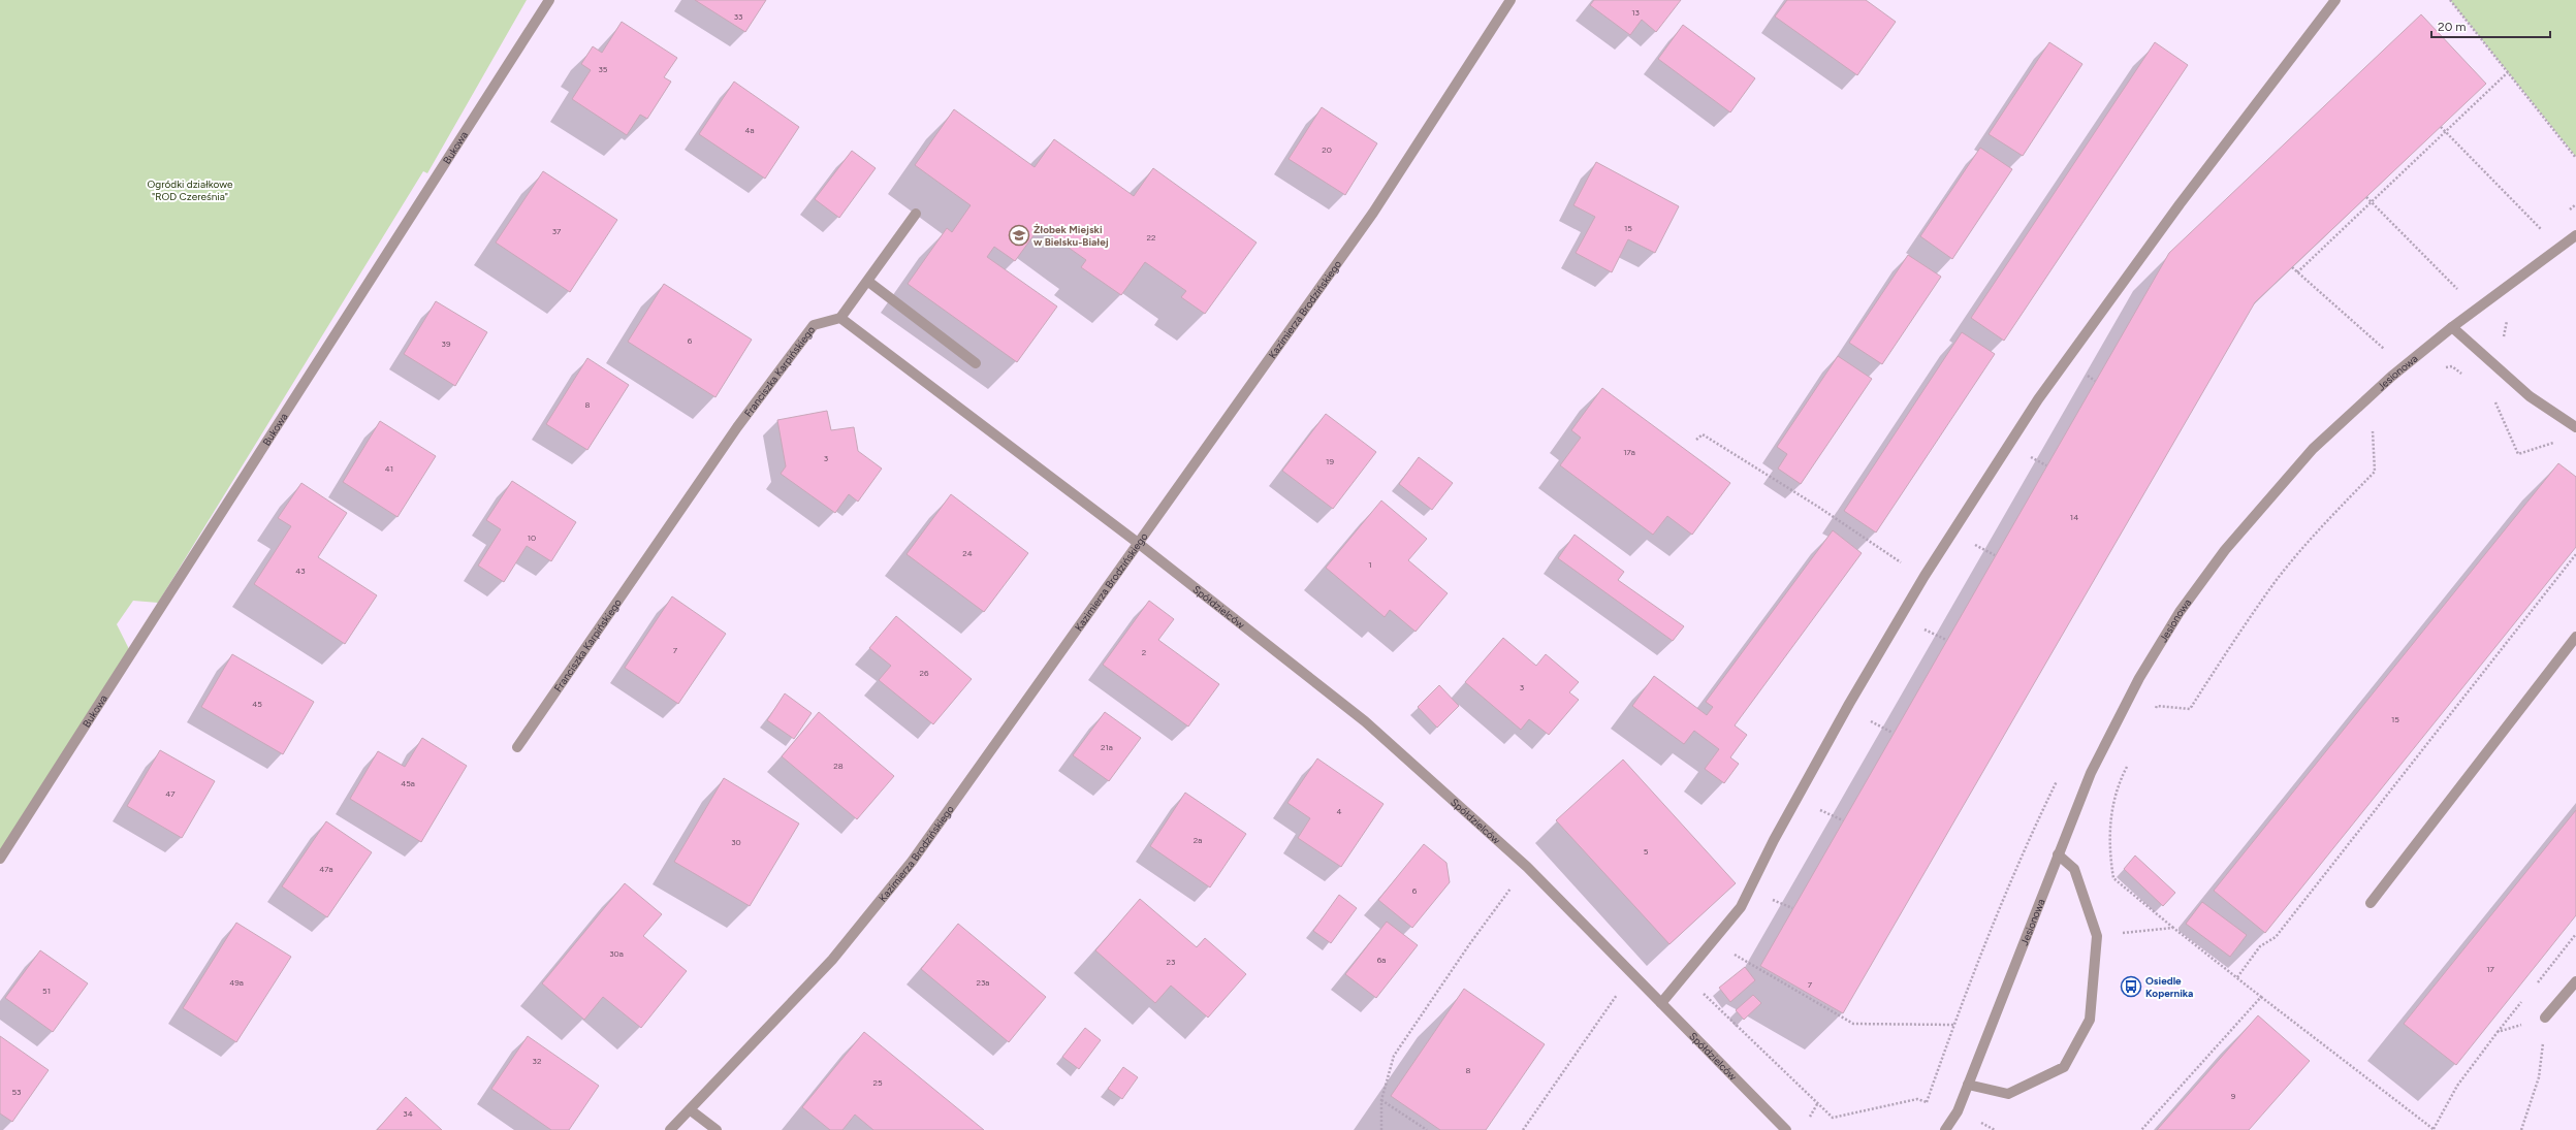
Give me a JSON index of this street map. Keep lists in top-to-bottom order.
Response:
{
  "streets": {
    "street": [
      "Bukowa",
      "Kazimierza Brodzińskiego",
      "Franciszka Karpińskiego",
      "Jesionowa",
      "Spółdzielców"
    ]
  },
  "crossings": [
    ["Kazimierza Brodzińskiego", "Spółdzielców"]
  ],
  "parks": ["Ogródki działkowe \"ROD Czereśnia\""],
  "places": {
    "school or university": ["Żłobek Miejski w Bielsku-Białej"],
    "bus stop": ["Osiedle Kopernika"]
  },
  "house_numbers": [
    "13",
    "33",
    "35",
    "4a",
    "20",
    "15",
    "37",
    "22",
    "6",
    "39",
    "8",
    "17a",
    "3",
    "19",
    "41",
    "14",
    "10",
    "24",
    "1",
    "43",
    "7",
    "2",
    "26",
    "3",
    "45",
    "15",
    "21a",
    "28",
    "45a",
    "47",
    "4",
    "2a",
    "30",
    "5",
    "47a",
    "6",
    "30a",
    "6a",
    "23",
    "17",
    "49a",
    "23a",
    "7",
    "51",
    "32",
    "8",
    "25",
    "53",
    "9",
    "34"
  ],
  "scale_bar": "20 m"
}
